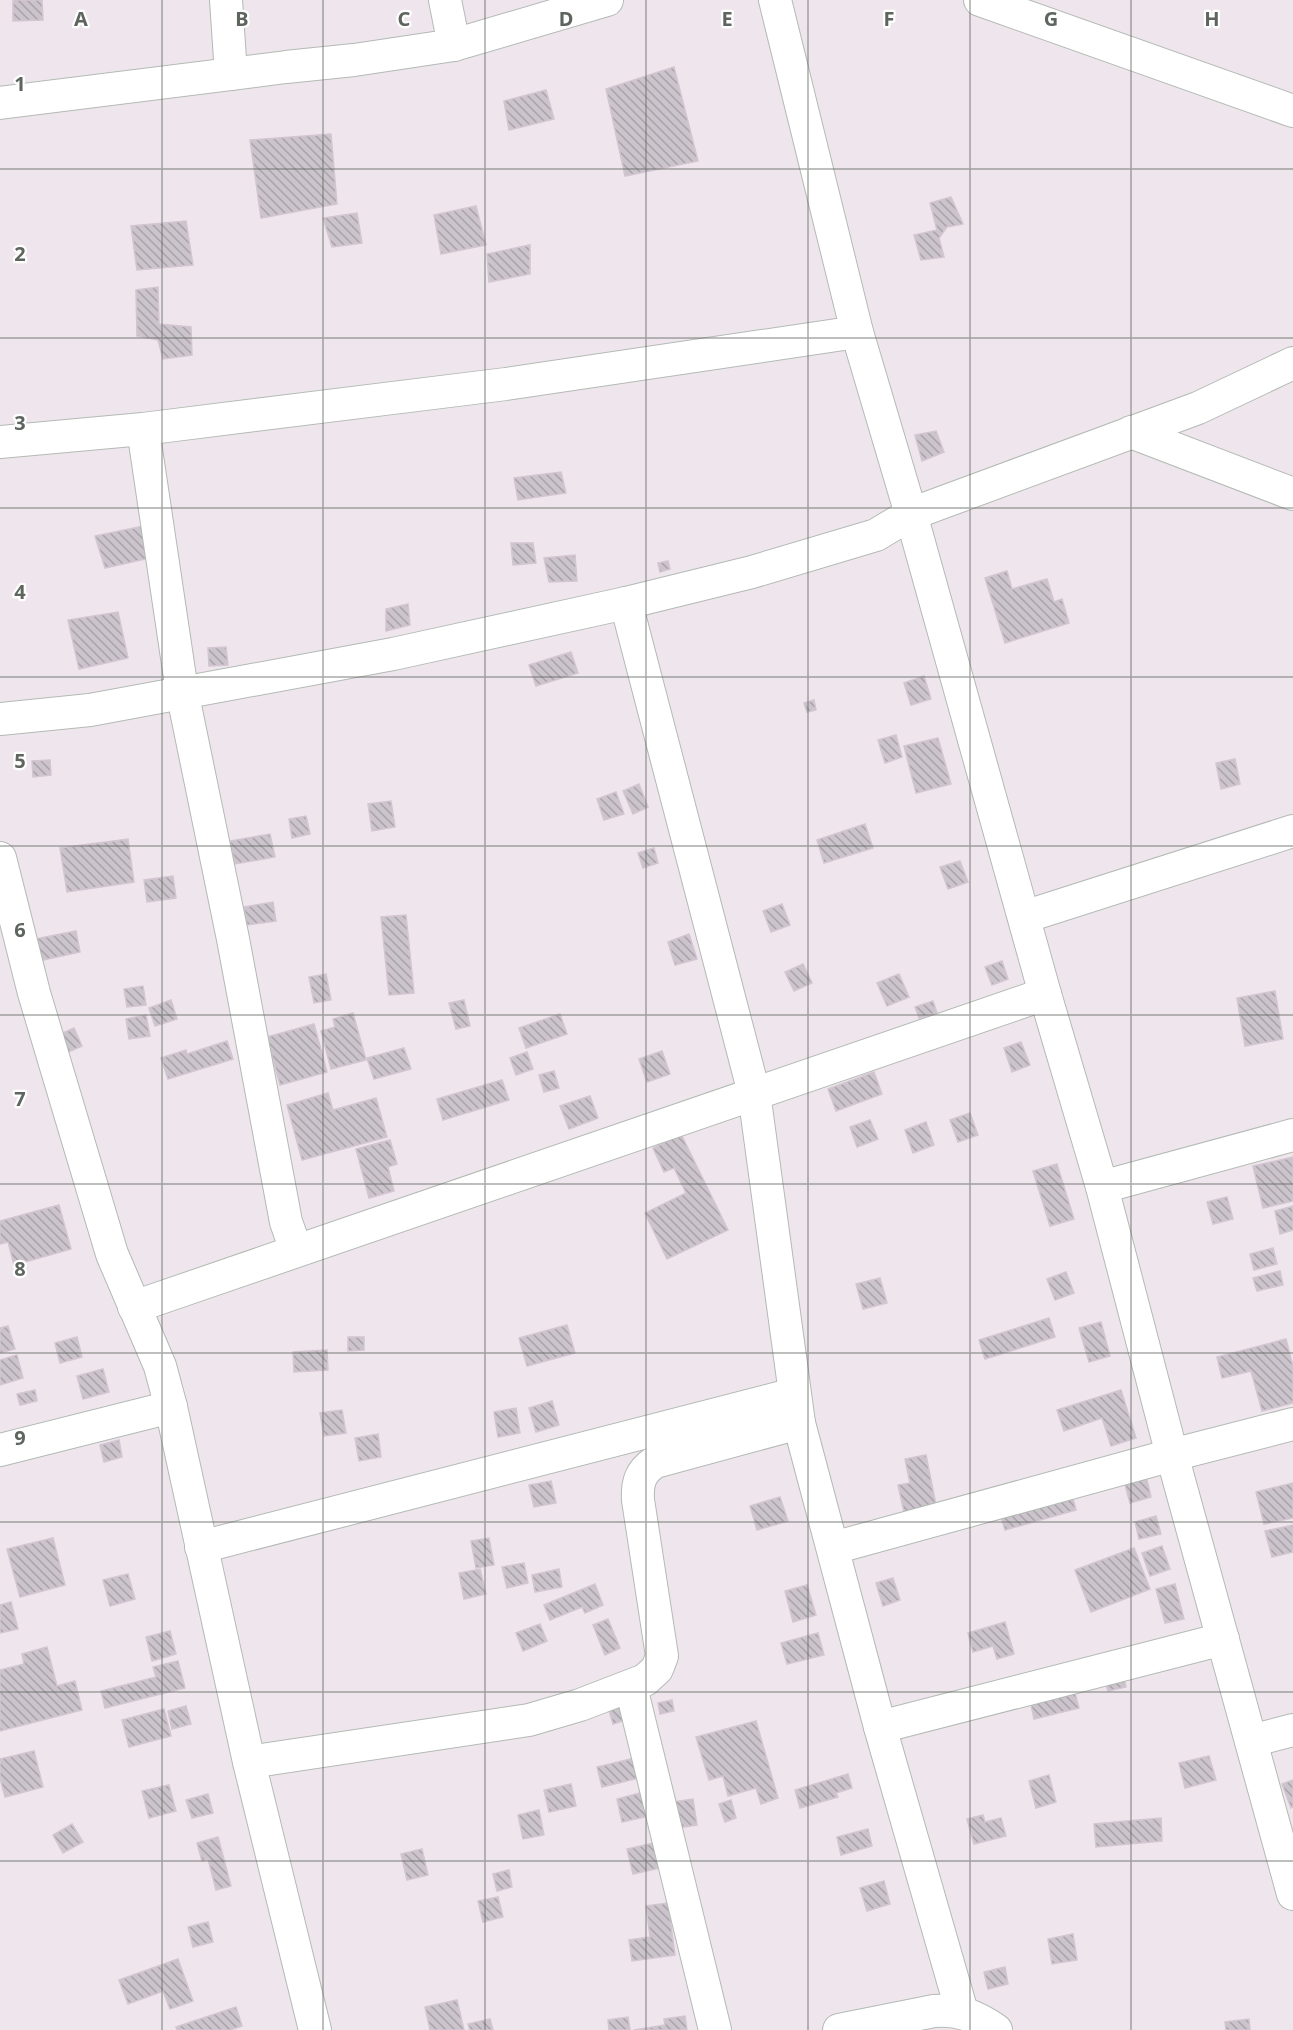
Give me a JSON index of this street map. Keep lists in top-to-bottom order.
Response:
{
  "grid": {
    "columns": [
      "A",
      "B",
      "C",
      "D",
      "E",
      "F",
      "G",
      "H"
    ],
    "rows": [
      "1",
      "2",
      "3",
      "4",
      "5",
      "6",
      "7",
      "8",
      "9"
    ]
  }
}
